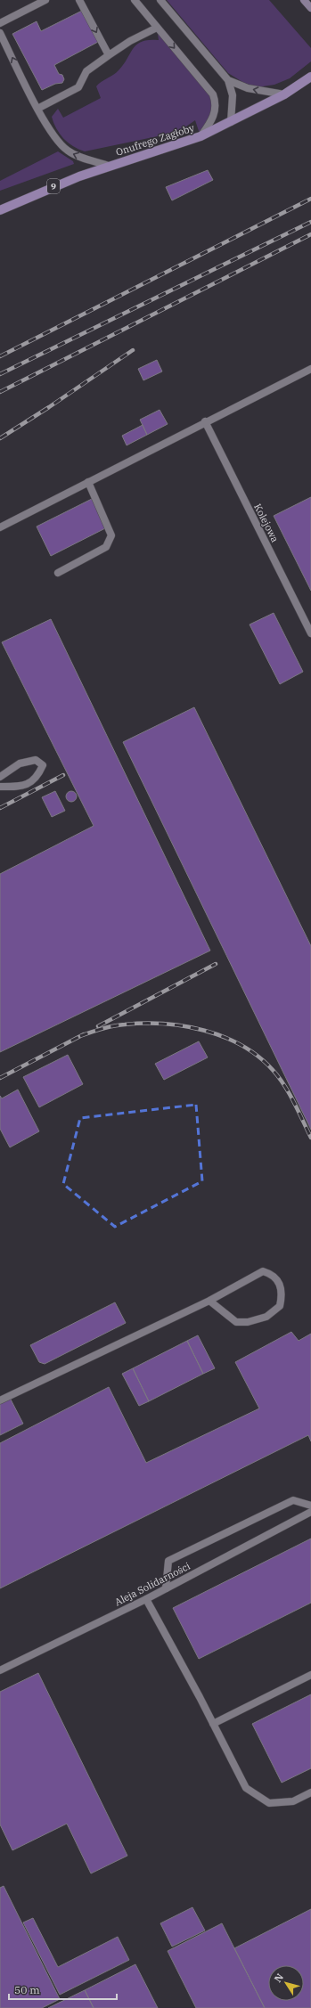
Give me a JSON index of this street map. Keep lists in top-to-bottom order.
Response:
{
  "streets": {
    "main road": ["Onufrego Zagłoby", "9"],
    "street": ["Kolejowa", "Aleja Solidarności"]
  },
  "scale_bar": "50 m",
  "north": "top left"
}
